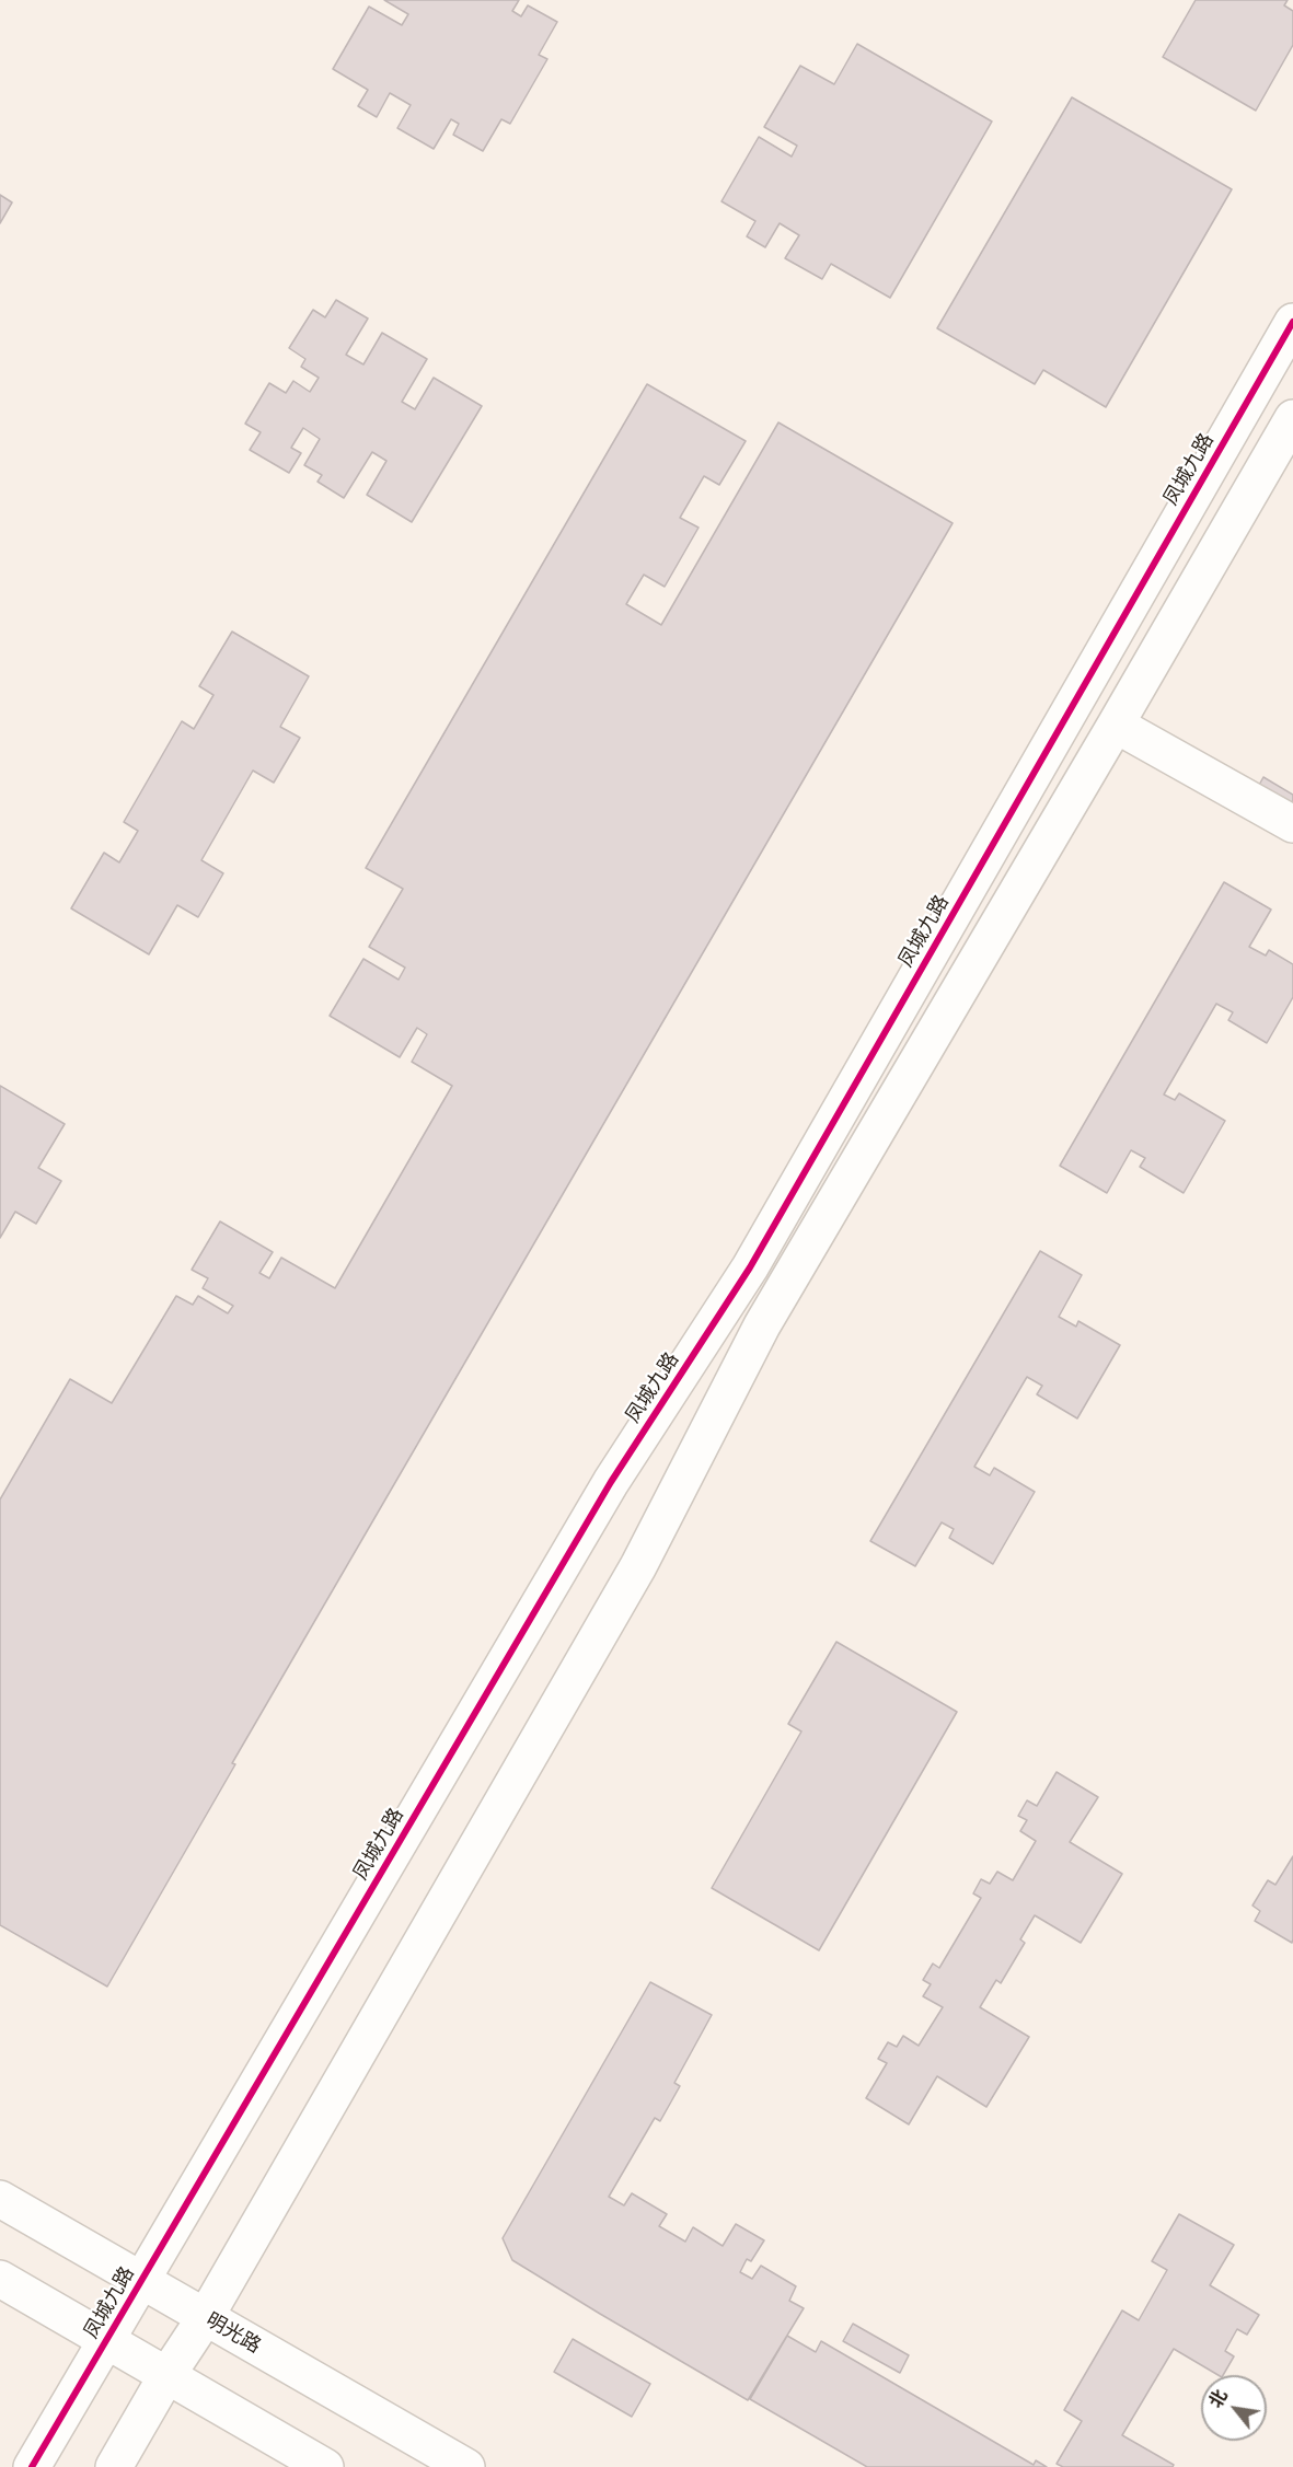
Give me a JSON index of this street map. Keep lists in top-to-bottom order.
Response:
{
  "streets": {
    "street": ["凤城九路", "明光路"]
  },
  "crossings": [
    ["凤城九路", "明光路"]
  ],
  "north": "top left"
}
